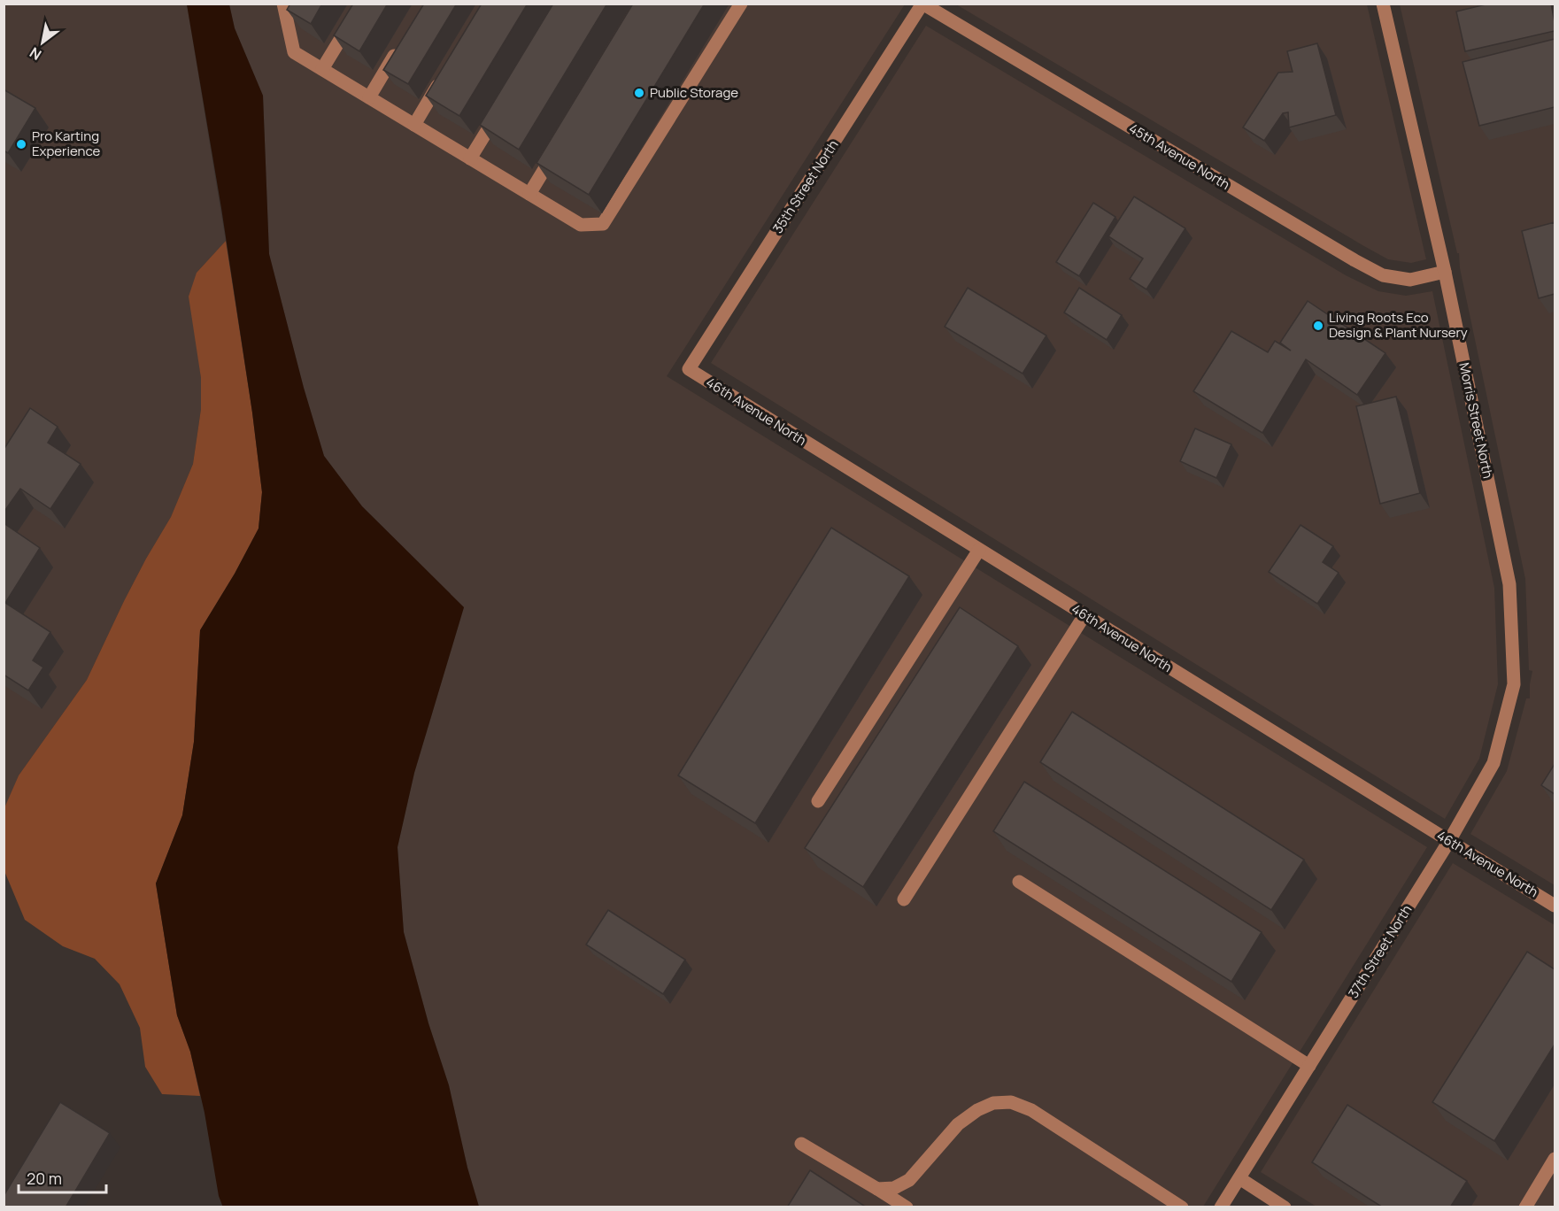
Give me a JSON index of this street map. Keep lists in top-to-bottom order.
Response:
{
  "streets": {
    "street": [
      "45th Avenue North",
      "35th Street North",
      "46th Avenue North",
      "Morris Street North",
      "37th Street North"
    ]
  },
  "crossings": [
    ["45th Avenue North", "35th Street North"],
    ["45th Avenue North", "Morris Street North"],
    ["35th Street North", "46th Avenue North"],
    ["46th Avenue North", "37th Street North"],
    ["Morris Street North", "37th Street North"]
  ],
  "places": ["Public Storage", "Pro Karting Experience", "Living Roots Eco Design & Plant Nursery"],
  "scale_bar": "20 m",
  "north": "bottom left"
}
